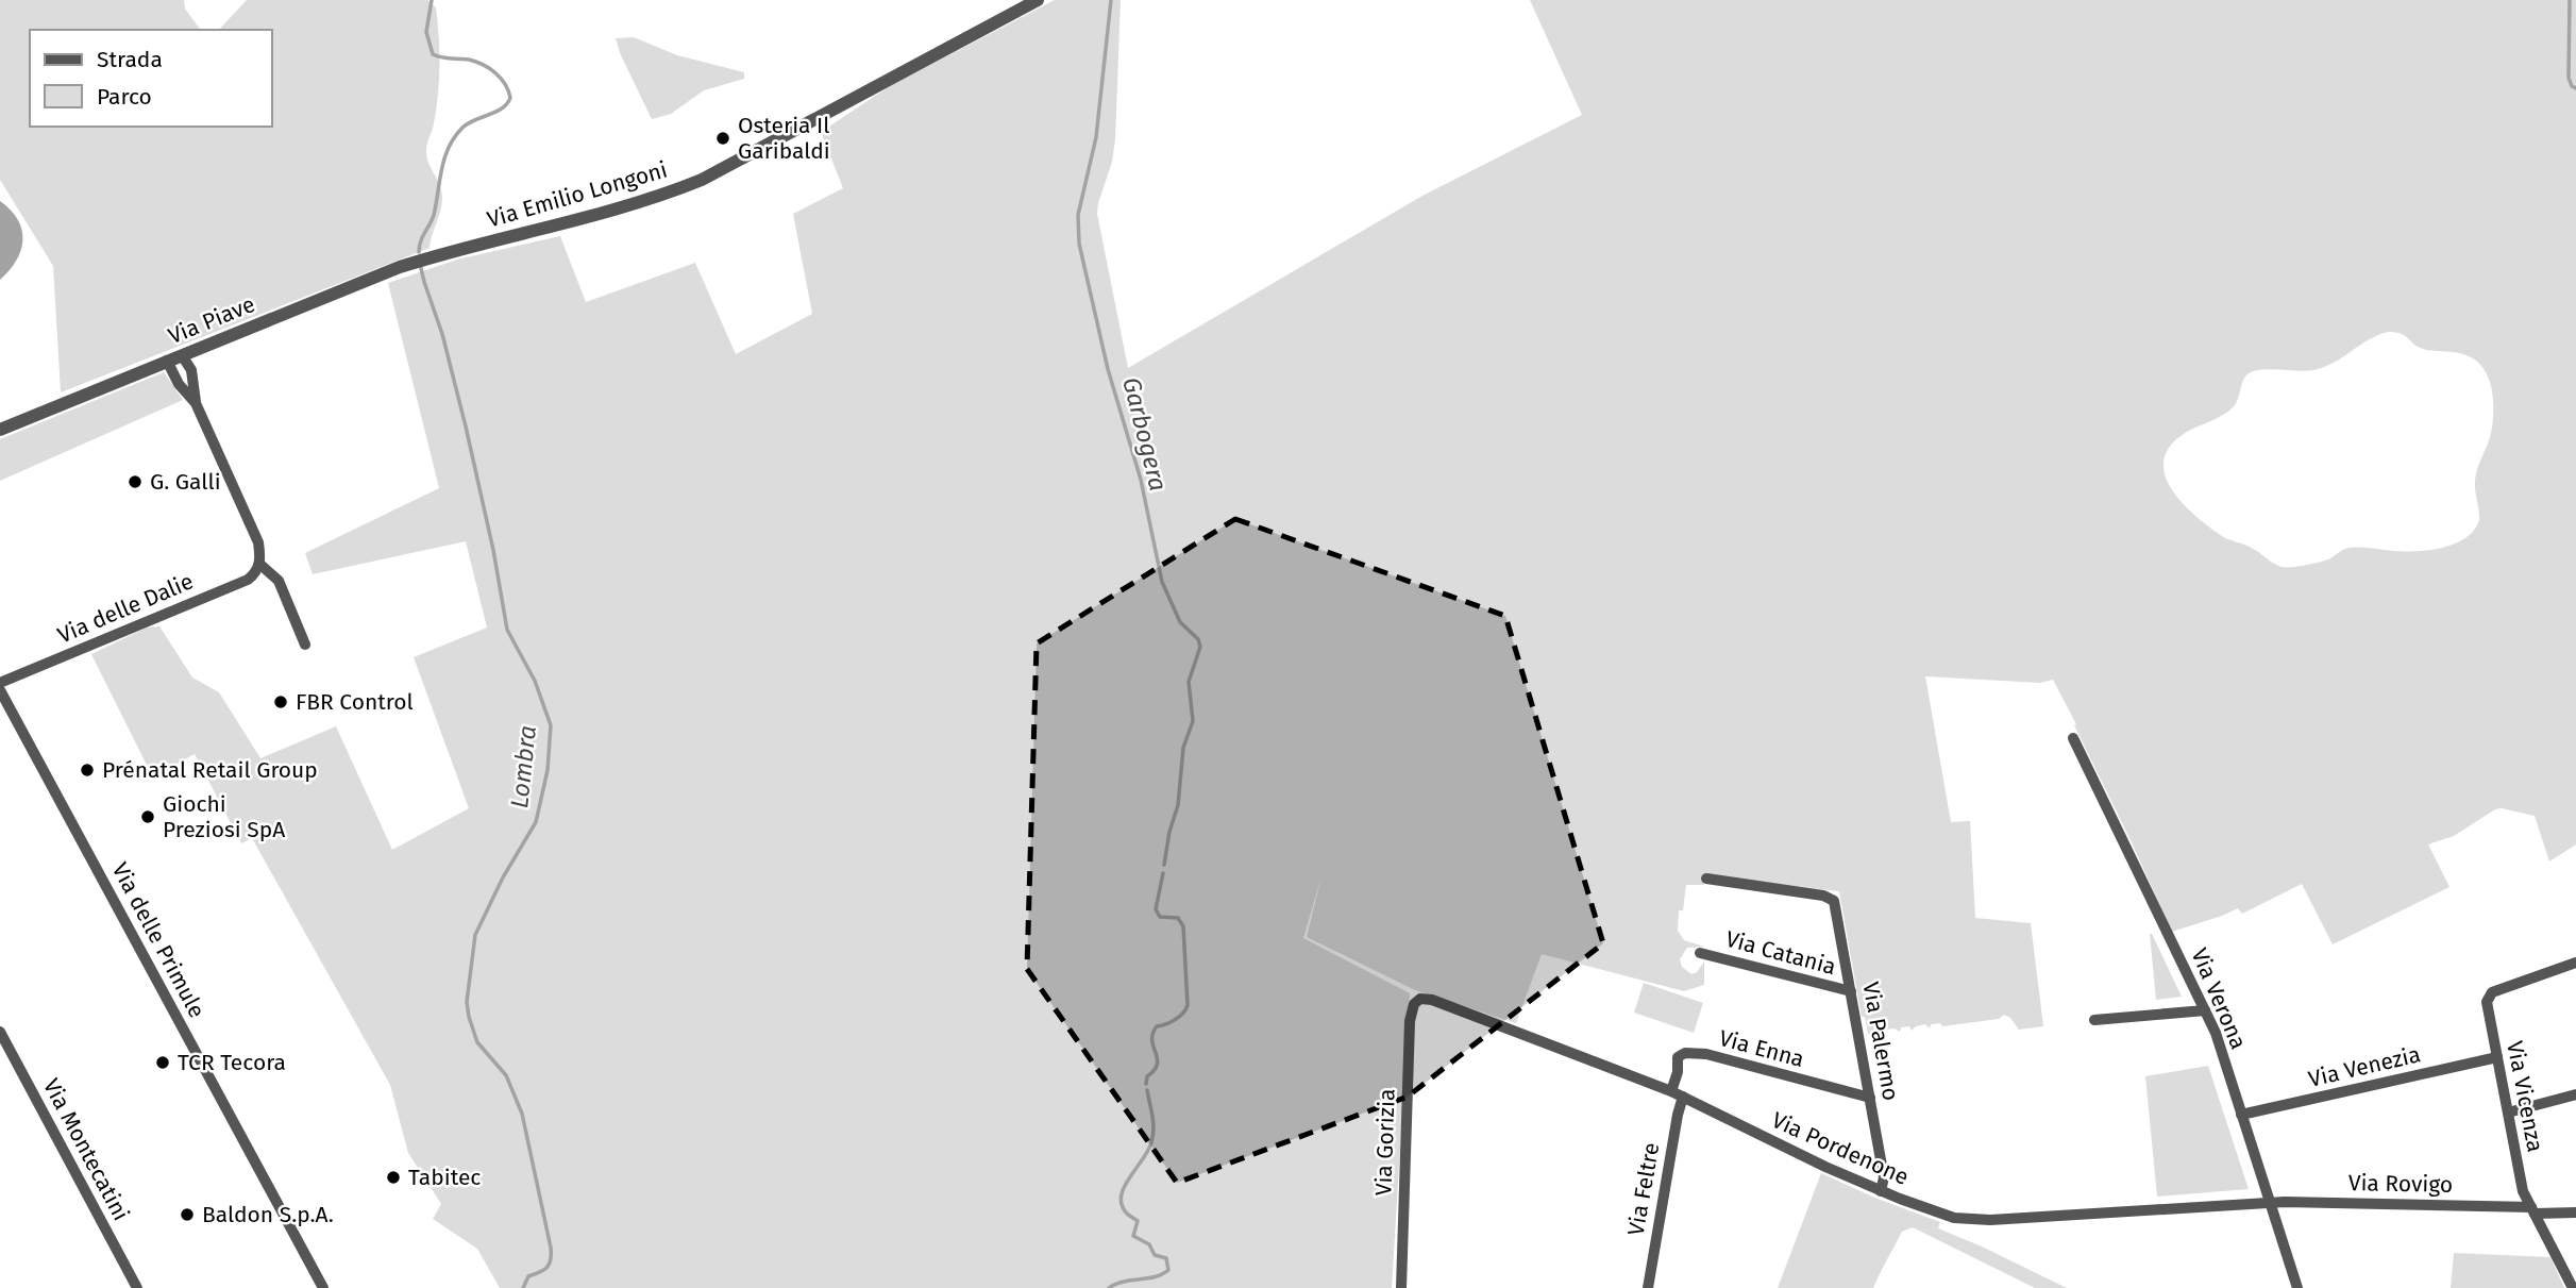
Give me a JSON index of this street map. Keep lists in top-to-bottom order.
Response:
{
  "streets": {
    "street": [
      "Via Emilio Longoni",
      "Via Piave",
      "Via delle Dalie",
      "Via delle Primule",
      "Via Catania",
      "Via Verona",
      "Via Palermo",
      "Via Enna",
      "Via Venezia",
      "Via Vicenza",
      "Via Gorizia",
      "Via Pordenone",
      "Via Montecatini",
      "Via Rovigo",
      "Via Feltre"
    ]
  },
  "crossings": [
    ["Via Emilio Longoni", "Via Piave"],
    ["Via Catania", "Via Palermo"],
    ["Via Verona", "Via Venezia"],
    ["Via Verona", "Via Pordenone"],
    ["Via Verona", "Via Rovigo"],
    ["Via Palermo", "Via Enna"],
    ["Via Palermo", "Via Pordenone"],
    ["Via Enna", "Via Pordenone"],
    ["Via Venezia", "Via Vicenza"],
    ["Via Vicenza", "Via Rovigo"],
    ["Via Gorizia", "Via Pordenone"],
    ["Via Pordenone", "Via Rovigo"],
    ["Via Pordenone", "Via Feltre"]
  ],
  "water": ["Garbogera", "Lombra"],
  "places": [
    "Osteria Il Garibaldi",
    "G. Galli",
    "FBR Control",
    "Prénatal Retail Group",
    "Giochi Preziosi SpA",
    "TCR Tecora",
    "Tabitec",
    "Baldon S.p.A."
  ],
  "legend": ["Strada", "Parco"]
}
